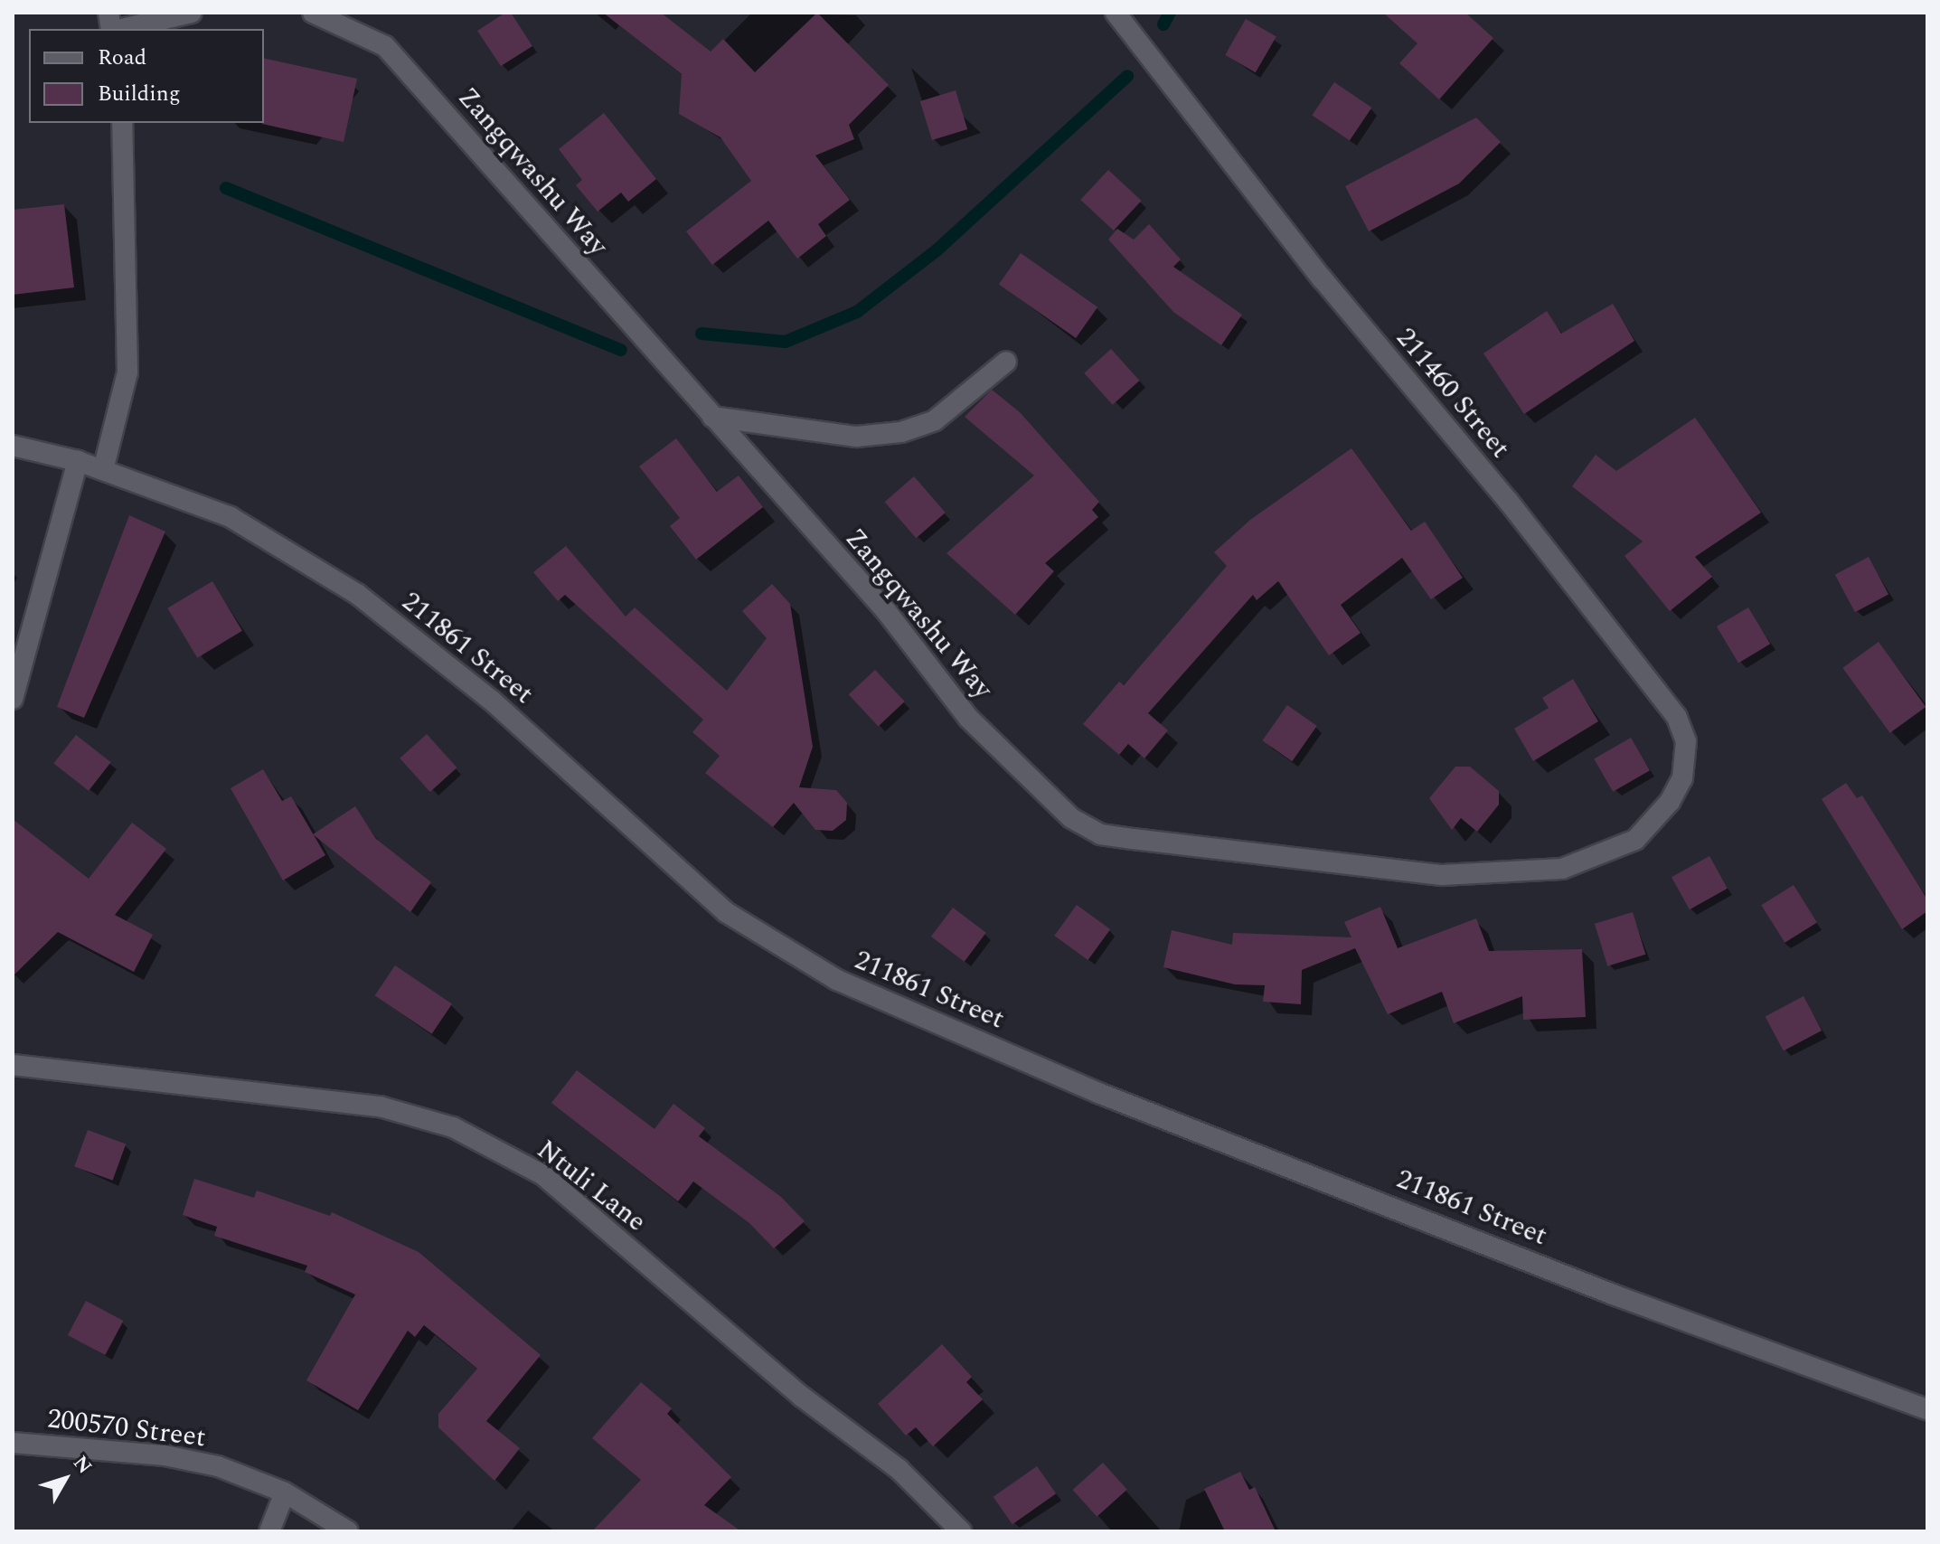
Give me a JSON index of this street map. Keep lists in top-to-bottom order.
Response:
{
  "streets": {
    "street": [
      "Zangqwashu Way",
      "211460 Street",
      "211861 Street",
      "Ntuli Lane",
      "200570 Street"
    ]
  },
  "crossings": [
    ["Zangqwashu Way", "211460 Street"]
  ],
  "legend": ["Road", "Building"],
  "north": "top right"
}
